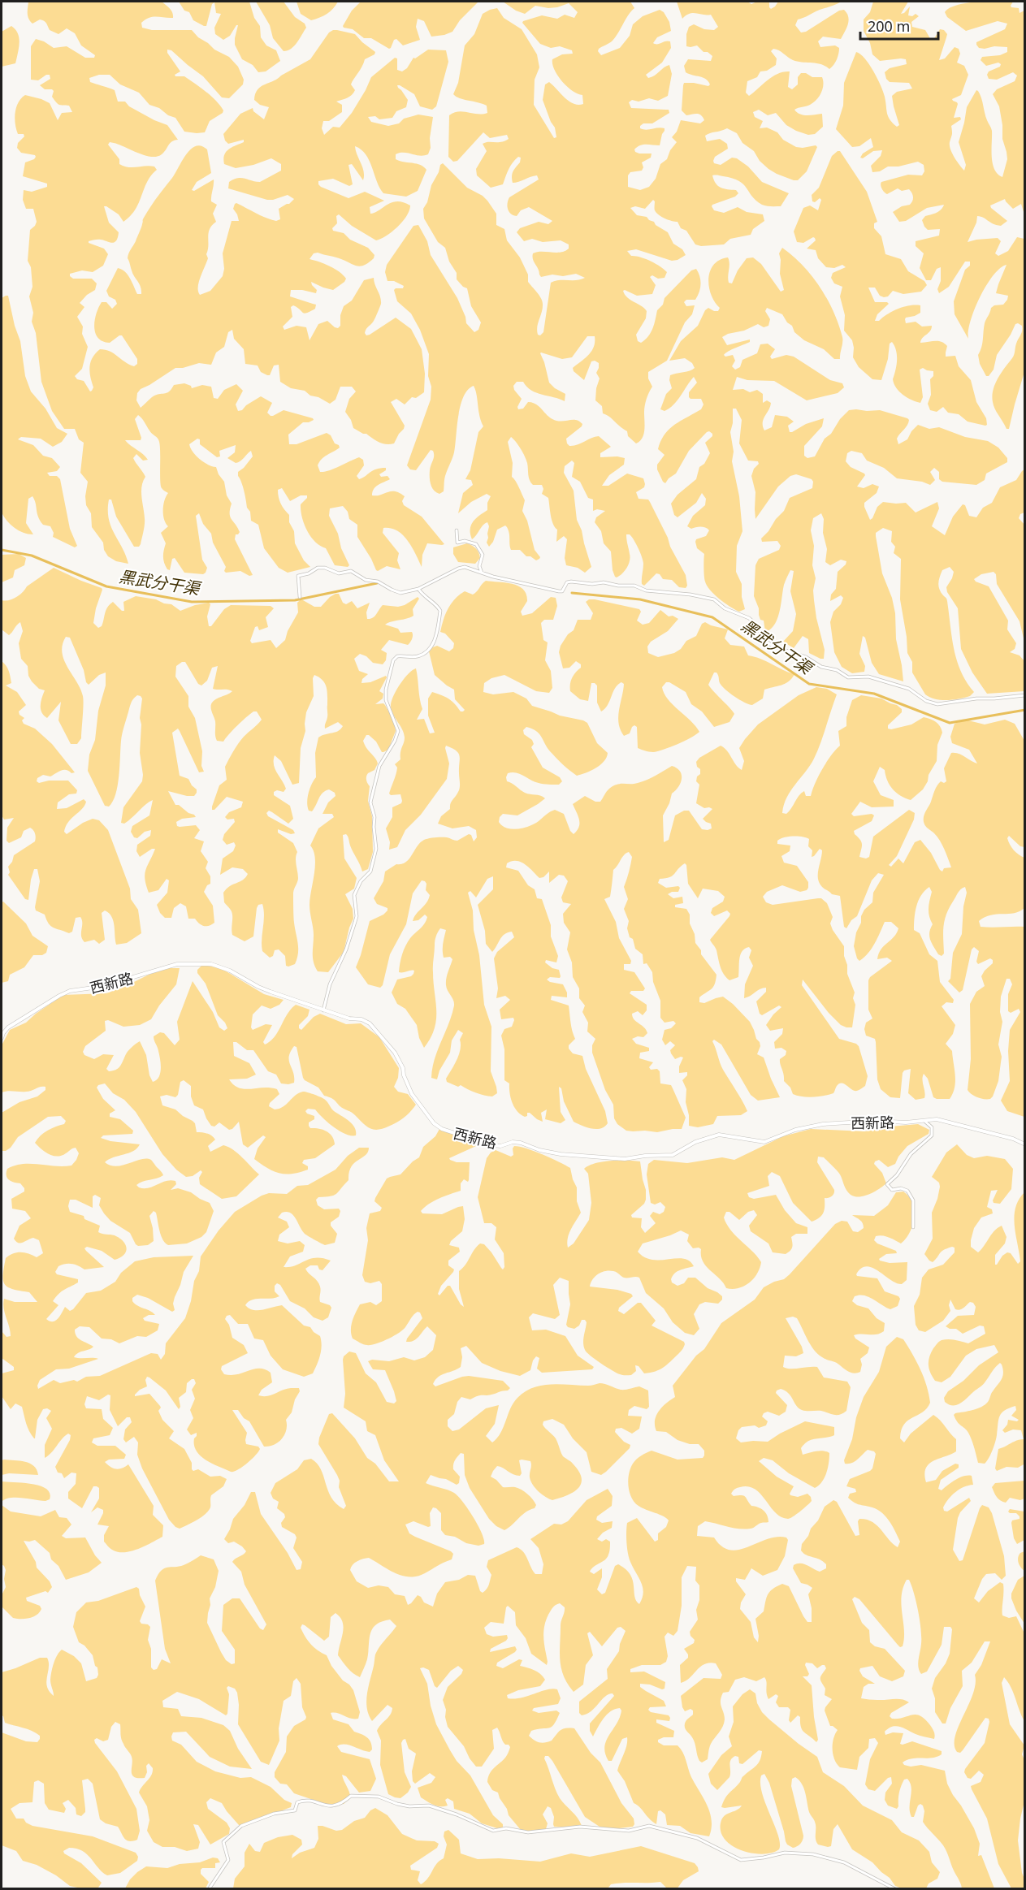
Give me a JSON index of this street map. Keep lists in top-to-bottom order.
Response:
{
  "streets": {
    "street": ["西新路"]
  },
  "water": ["黑武分干渠"],
  "scale_bar": "200 m"
}
